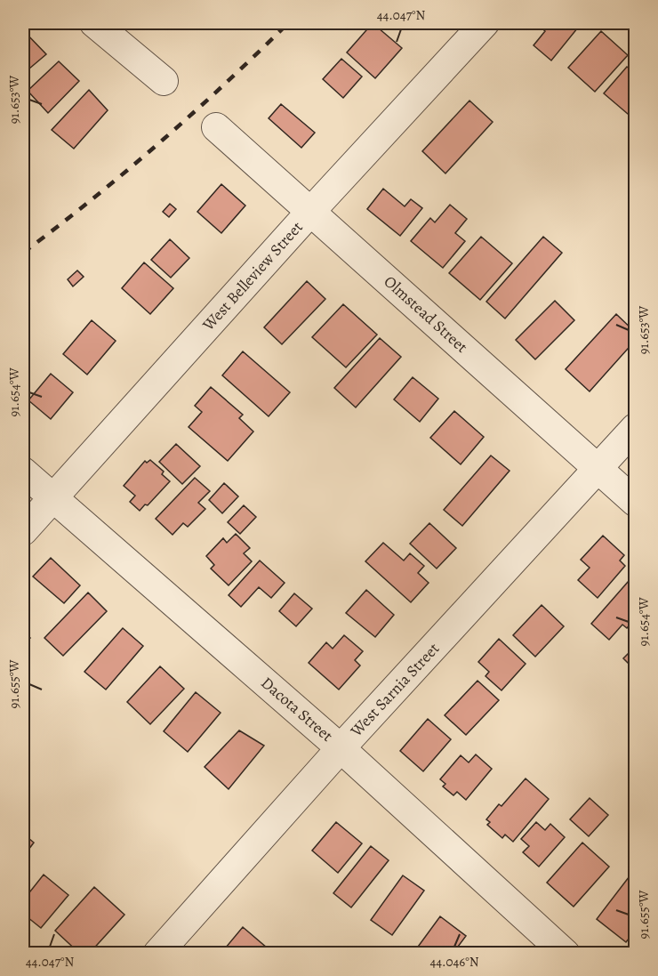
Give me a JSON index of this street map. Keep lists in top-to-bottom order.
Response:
{
  "streets": {
    "street": [
      "West Belleview Street",
      "Olmstead Street",
      "West Sarnia Street",
      "Dacota Street"
    ]
  },
  "crossings": [
    ["West Belleview Street", "Olmstead Street"],
    ["West Belleview Street", "Dacota Street"],
    ["Olmstead Street", "West Sarnia Street"],
    ["West Sarnia Street", "Dacota Street"]
  ],
  "coordinates": [
    "44.047°N",
    "91.653°W",
    "91.654°W",
    "91.655°W",
    "44.046°N"
  ]
}
